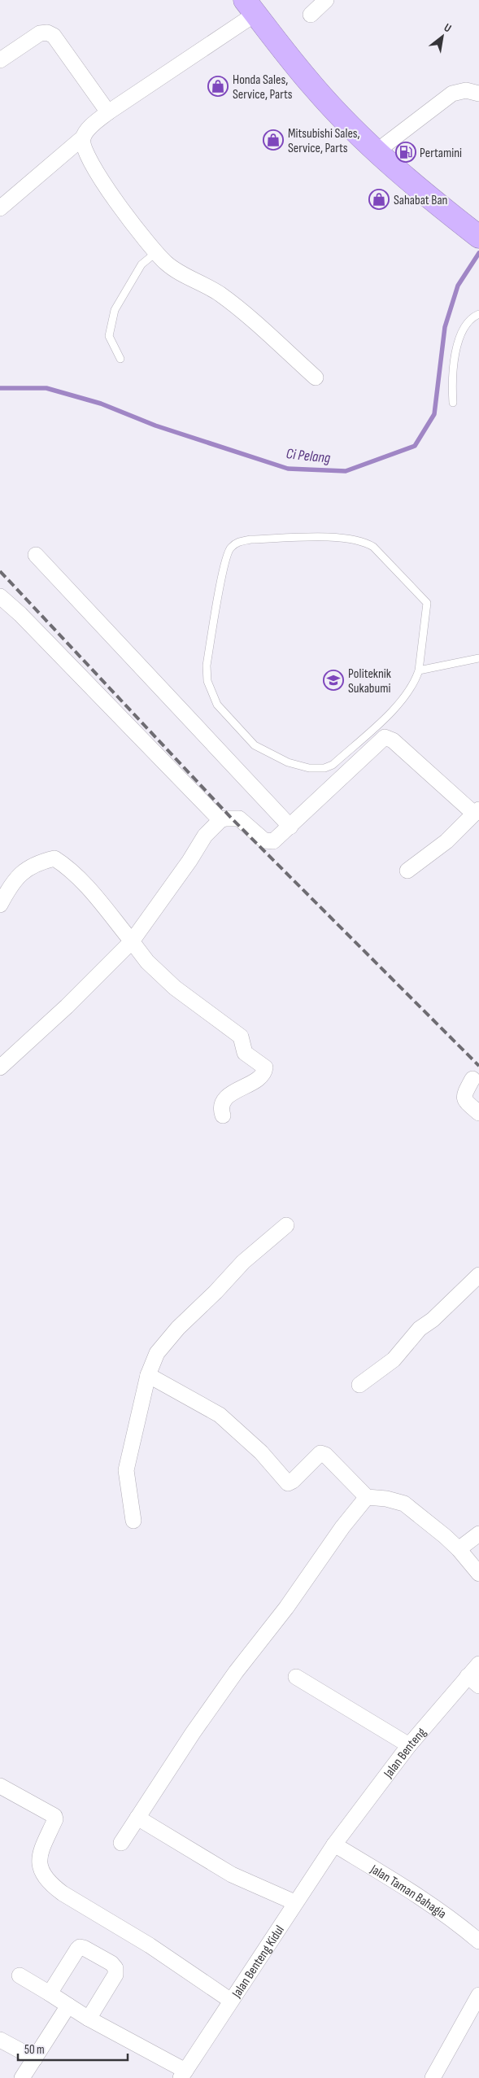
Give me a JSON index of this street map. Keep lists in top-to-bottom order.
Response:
{
  "streets": {
    "street": ["Jalan Benteng", "Jalan Taman Bahagia", "Jalan Benteng Kidul"]
  },
  "crossings": [
    ["Jalan Benteng", "Jalan Taman Bahagia"],
    ["Jalan Benteng", "Jalan Benteng Kidul"],
    ["Jalan Taman Bahagia", "Jalan Benteng Kidul"]
  ],
  "water": ["Ci Pelang"],
  "places": {
    "shop": ["Honda Sales, Service, Parts", "Mitsubishi Sales, Service, Parts", "Sahabat Ban"],
    "fuel station": ["Pertamini"],
    "school or university": ["Politeknik Sukabumi"]
  },
  "scale_bar": "50 m",
  "north": "top right"
}
